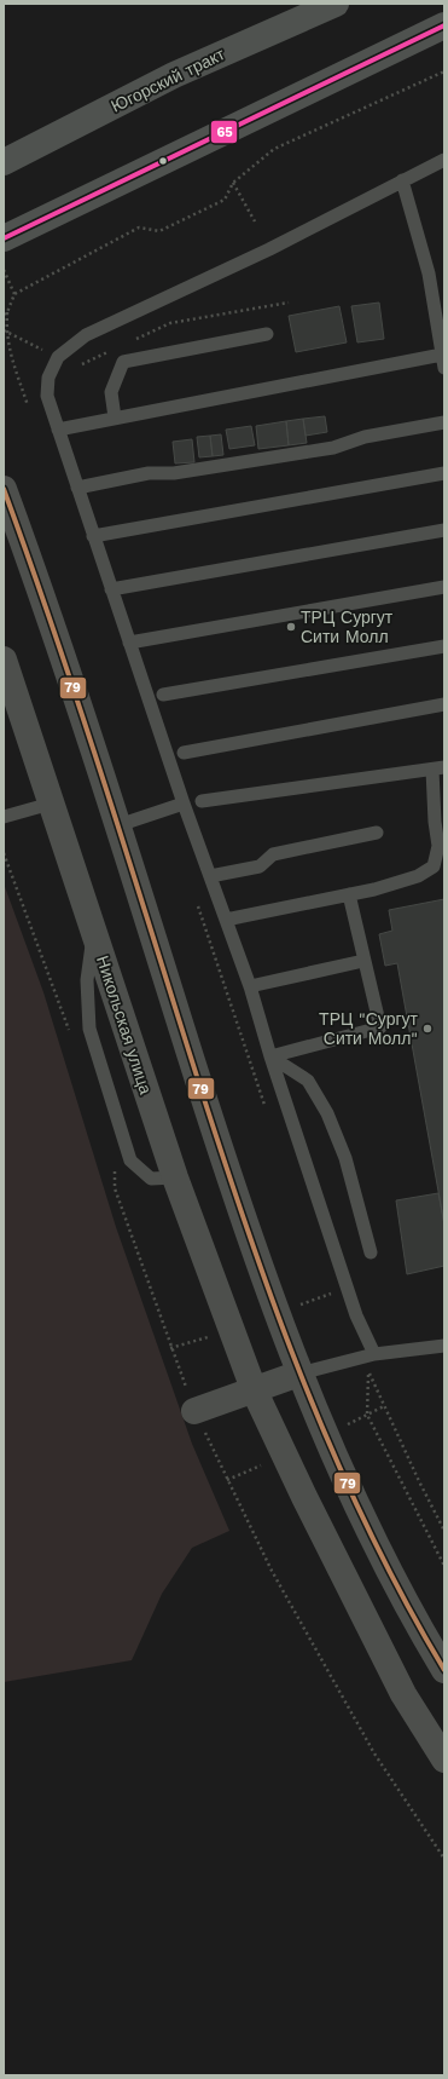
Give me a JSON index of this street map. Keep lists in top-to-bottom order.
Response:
{
  "streets": {
    "main road": ["Югорский тракт"],
    "street": ["Никольская улица"]
  },
  "places": ["ТРЦ Сургут Сити Молл", "ТРЦ \"Сургут Сити Молл\""],
  "lines": ["transit line 65", "transit line 79"]
}
